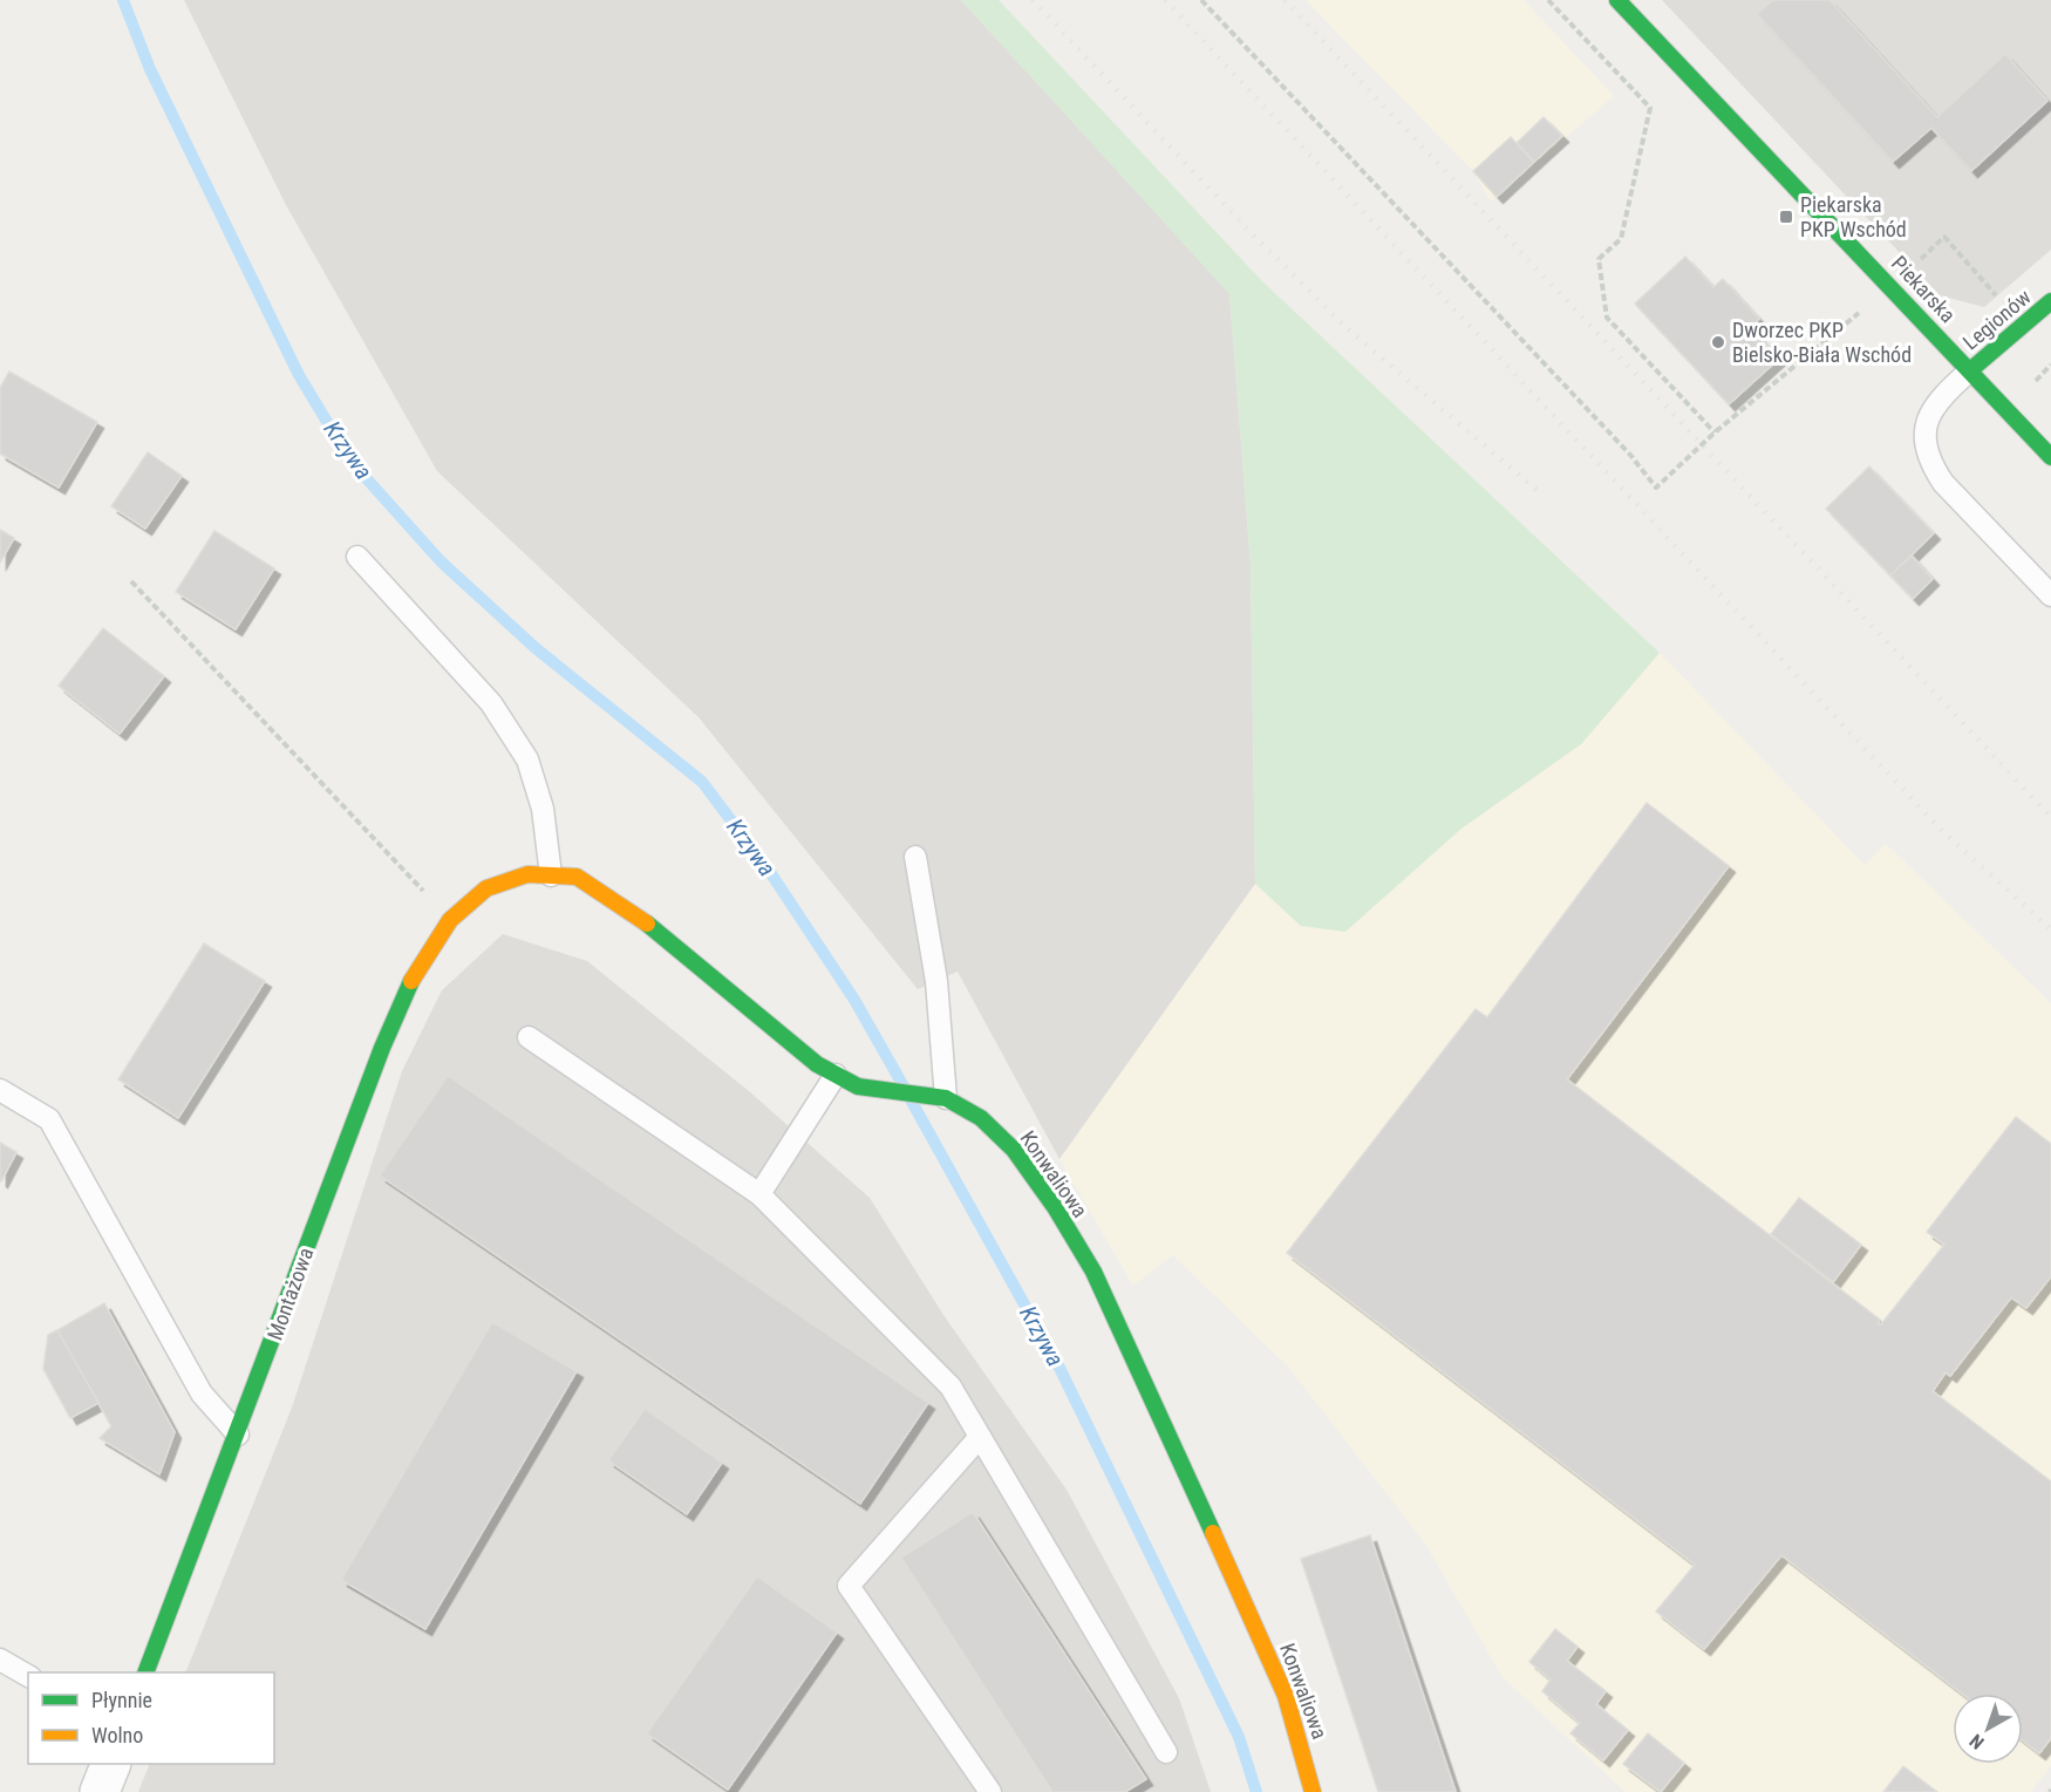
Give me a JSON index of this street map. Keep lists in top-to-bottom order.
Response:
{
  "streets": {
    "street": [
      "Piekarska",
      "Legionów",
      "Konwaliowa",
      "Montażowa"
    ]
  },
  "crossings": [
    ["Piekarska", "Legionów"],
    ["Konwaliowa", "Montażowa"]
  ],
  "water": ["Krzywa"],
  "places": {
    "transit": ["Piekarska PKP Wschód"],
    "other": ["Dworzec PKP Bielsko-Biała Wschód"]
  },
  "legend": ["Płynnie", "Wolno"],
  "north": "bottom left"
}
